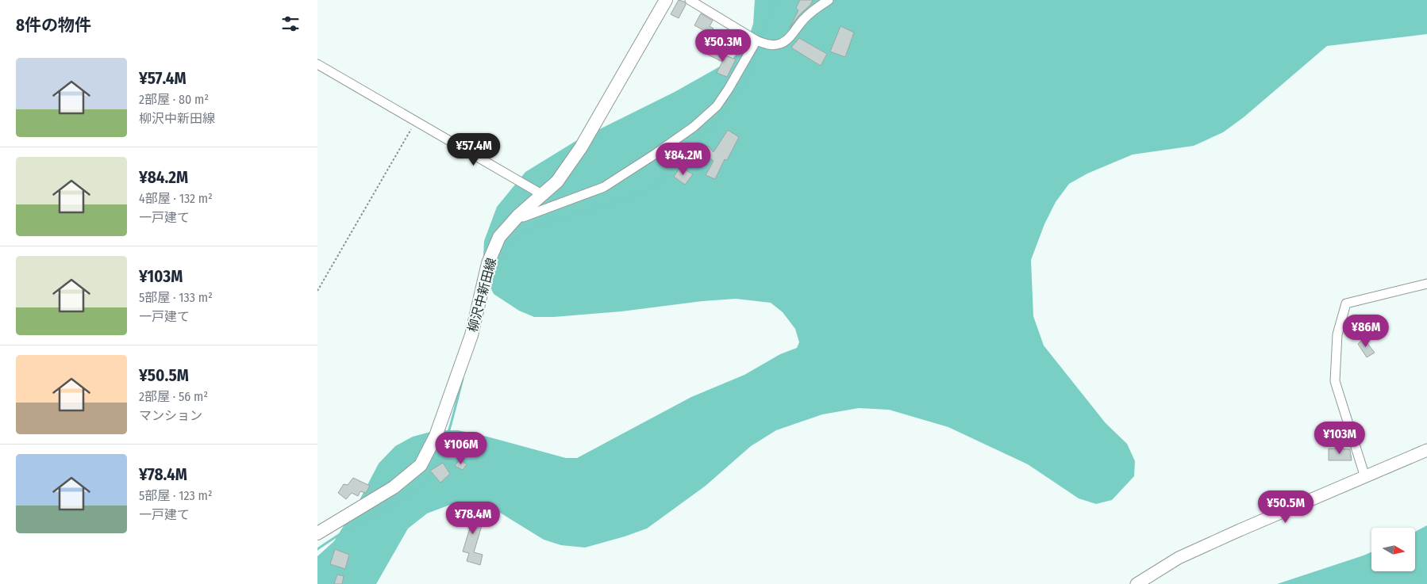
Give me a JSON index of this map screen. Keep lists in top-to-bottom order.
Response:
{
  "streets": {
    "main road": ["柳沢中新田線"]
  },
  "north": "right",
  "page": {
    "heading": "8件の物件",
    "price": [
      "¥50.3M",
      "¥57.4M",
      "¥84.2M",
      "¥86M",
      "¥103M",
      "¥106M",
      "¥50.5M",
      "¥78.4M"
    ],
    "list": [
      {
        "name": "¥57.4M",
        "note": "2部屋 · 80 m² · 柳沢中新田線"
      },
      {
        "name": "¥84.2M",
        "note": "4部屋 · 132 m² · 一戸建て"
      },
      {
        "name": "¥103M",
        "note": "5部屋 · 133 m² · 一戸建て"
      },
      {
        "name": "¥50.5M",
        "note": "2部屋 · 56 m² · マンション"
      },
      {
        "name": "¥78.4M",
        "note": "5部屋 · 123 m² · 一戸建て"
      }
    ]
  }
}
